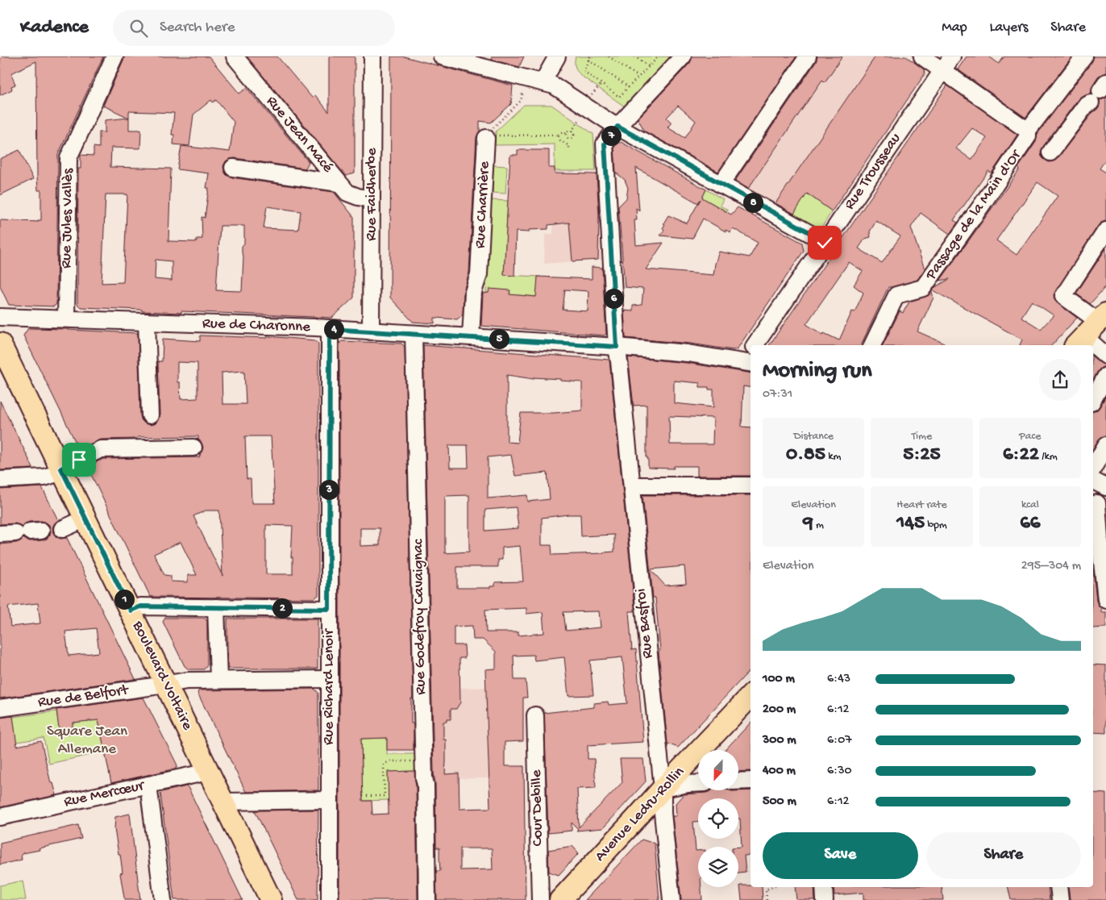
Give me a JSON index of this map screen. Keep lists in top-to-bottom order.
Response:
{
  "streets": {
    "main road": ["Boulevard Voltaire", "Avenue Ledru-Rollin"],
    "street": [
      "Rue Jean Macé",
      "Rue Trousseau",
      "Rue Faidherbe",
      "Rue Charrière",
      "Passage de la Main d'Or",
      "Rue Jules Vallès",
      "Rue de Charonne",
      "Rue Godefroy Cavaignac",
      "Rue Basfroi",
      "Rue Richard Lenoir",
      "Rue de Belfort",
      "Rue Mercœur",
      "Cour Debille"
    ]
  },
  "crossings": [
    ["Rue Jean Macé", "Rue Faidherbe"],
    ["Rue Faidherbe", "Rue de Charonne"],
    ["Rue Charrière", "Rue de Charonne"],
    ["Rue Jules Vallès", "Rue de Charonne"],
    ["Rue de Charonne", "Rue Godefroy Cavaignac"],
    ["Rue de Charonne", "Rue Basfroi"],
    ["Rue de Charonne", "Rue Richard Lenoir"],
    ["Rue Basfroi", "Avenue Ledru-Rollin"],
    ["Boulevard Voltaire", "Rue de Belfort"],
    ["Boulevard Voltaire", "Rue Mercœur"],
    ["Rue Richard Lenoir", "Rue de Belfort"]
  ],
  "parks": ["Square Jean Allemane"],
  "north": "bottom",
  "page": {
    "header": "Kadence",
    "search": "Search here",
    "nav": ["Map", "Layers", "Share"],
    "pins": [
      "7",
      "8",
      "6",
      "4",
      "5",
      "3",
      "1",
      "2"
    ],
    "heading": ["Morning run", "07:31"],
    "stats": [
      ["Distance", "0.85 km"],
      ["Time", "5:25"],
      ["Pace", "6:22 /km"],
      ["Elevation", "9 m"],
      ["Heart rate", "145 bpm"],
      ["kcal", "66"]
    ],
    "chart": ["Elevation", "295–304 m"],
    "list": [
      {
        "name": "100 m",
        "note": "6:43"
      },
      {
        "name": "200 m",
        "note": "6:12"
      },
      {
        "name": "300 m",
        "note": "6:07"
      },
      {
        "name": "400 m",
        "note": "6:30"
      },
      {
        "name": "500 m",
        "note": "6:12"
      }
    ],
    "buttons": ["Save", "Share"]
  }
}
